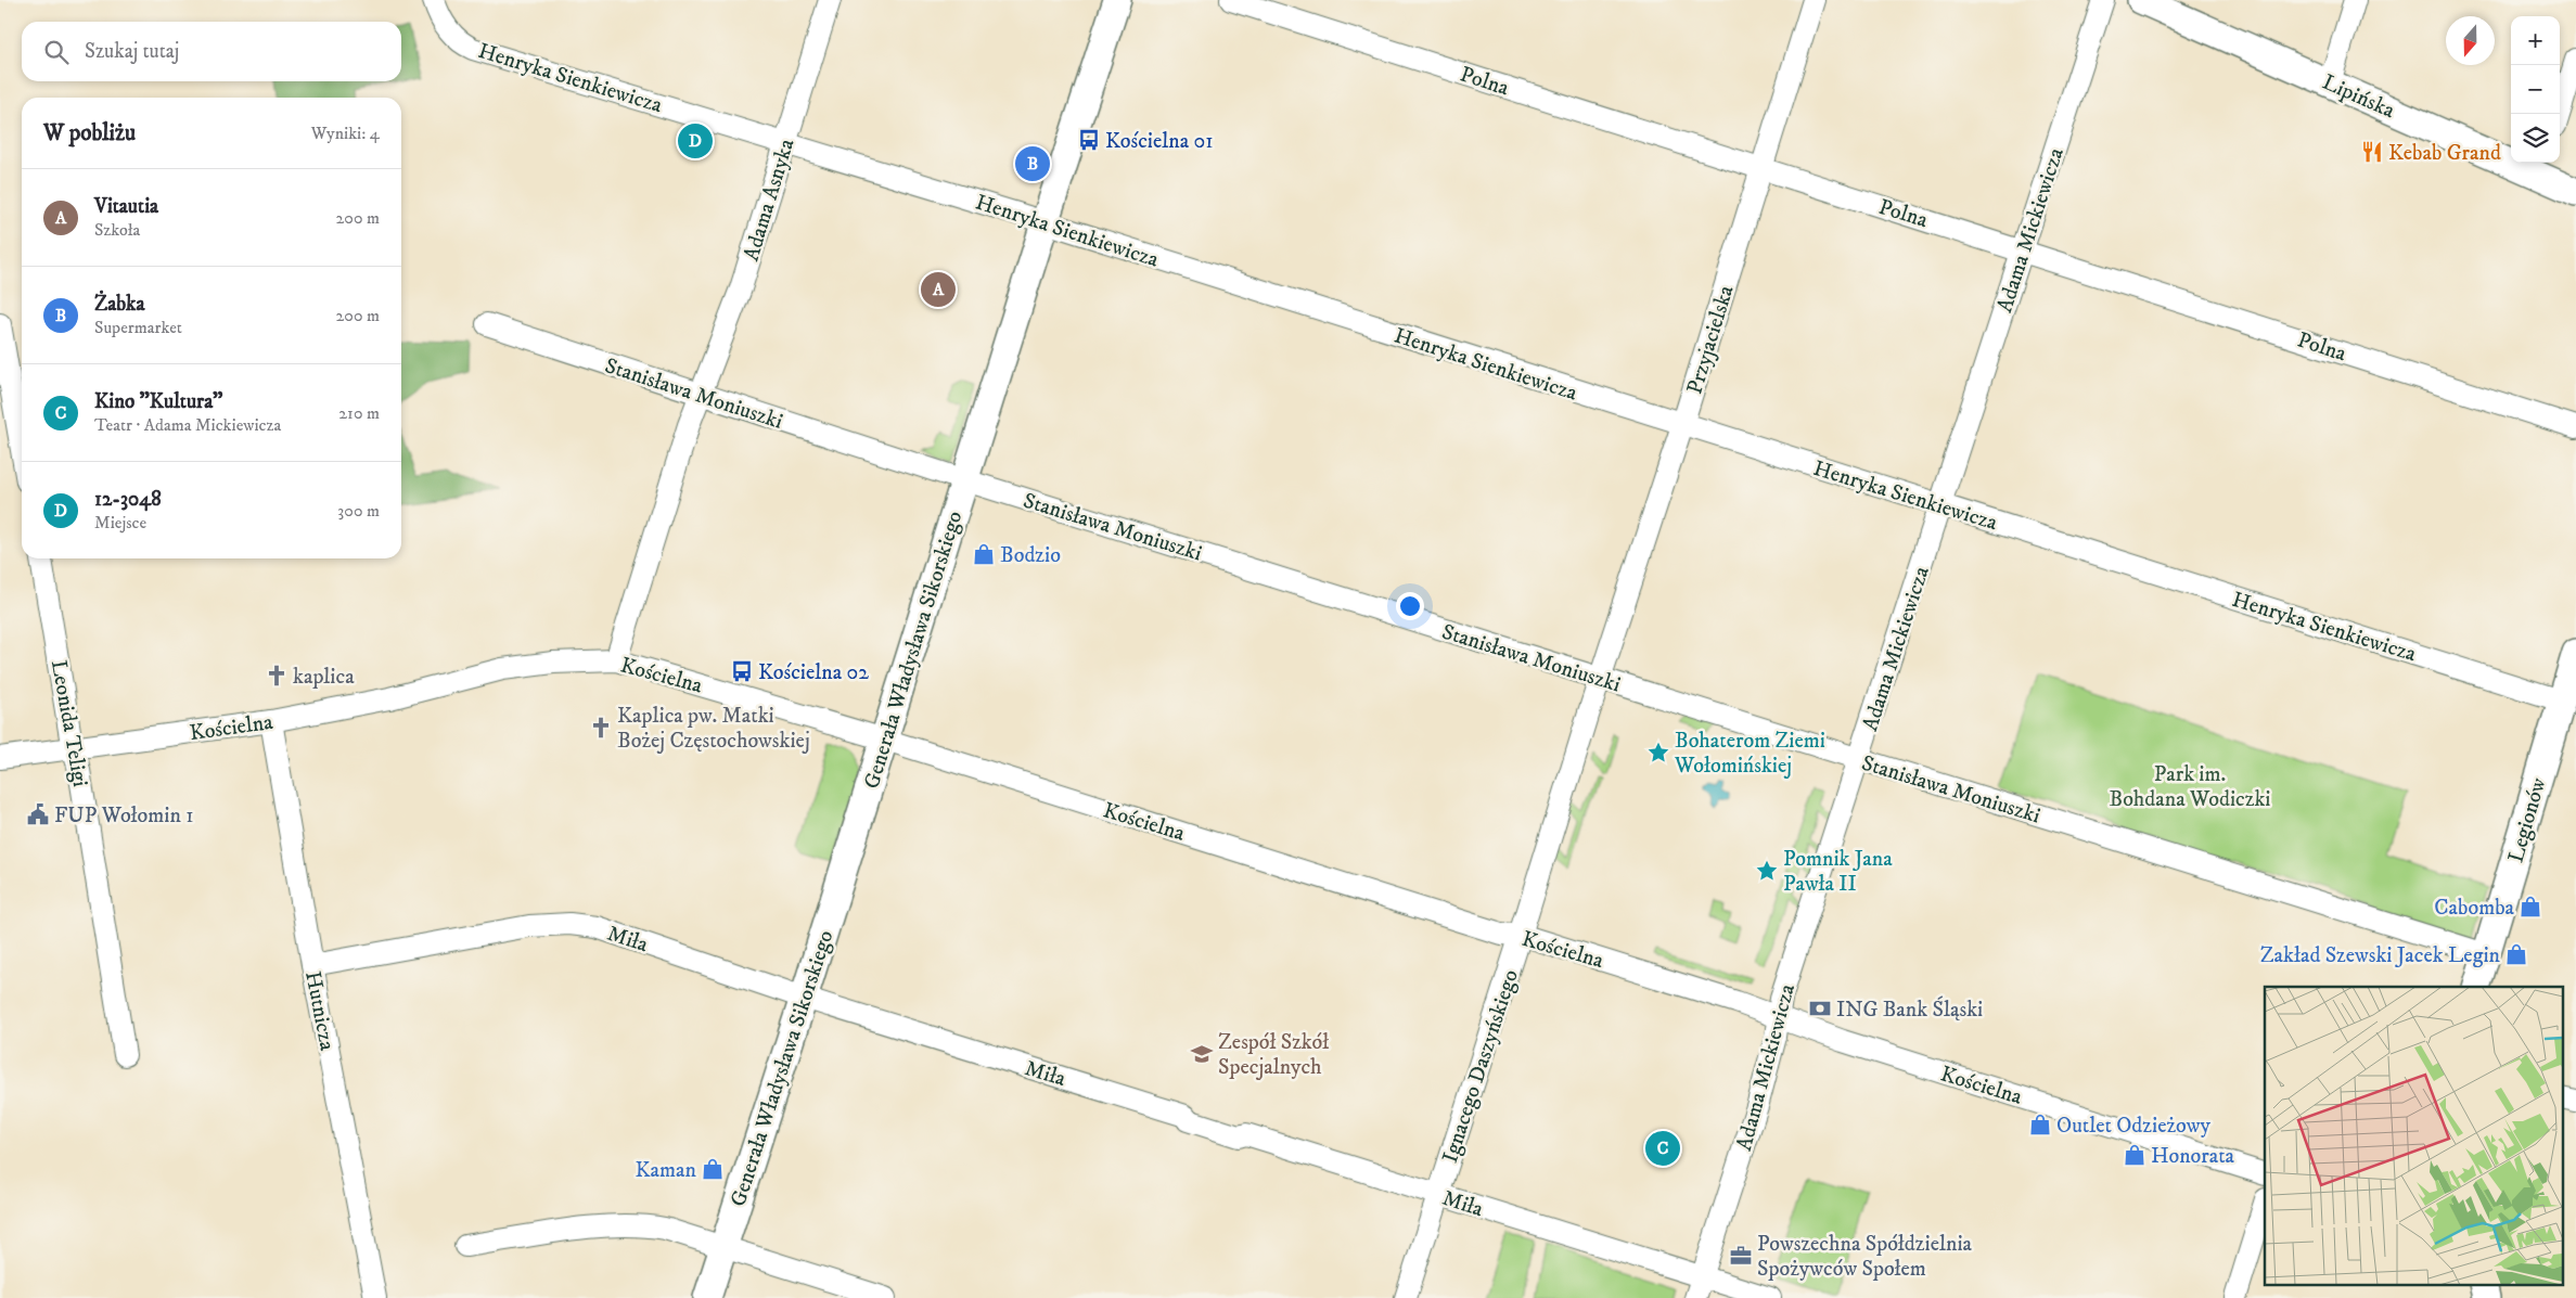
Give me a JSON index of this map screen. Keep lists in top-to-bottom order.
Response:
{
  "streets": {
    "street": [
      "Henryka Sienkiewicza",
      "Polna",
      "Lipińska",
      "Adama Asnyka",
      "Adama Mickiewicza",
      "Przyjacielska",
      "Stanisława Moniuszki",
      "Generała Władysława Sikorskiego",
      "Kościelna",
      "Leonida Teligi",
      "Legionów",
      "Miła",
      "Hutnicza",
      "Ignacego Daszyńskiego"
    ]
  },
  "crossings": [
    ["Henryka Sienkiewicza", "Adama Asnyka"],
    ["Henryka Sienkiewicza", "Adama Mickiewicza"],
    ["Henryka Sienkiewicza", "Przyjacielska"],
    ["Henryka Sienkiewicza", "Generała Władysława Sikorskiego"],
    ["Henryka Sienkiewicza", "Legionów"],
    ["Polna", "Adama Mickiewicza"],
    ["Polna", "Przyjacielska"],
    ["Adama Asnyka", "Stanisława Moniuszki"],
    ["Adama Asnyka", "Kościelna"],
    ["Adama Mickiewicza", "Stanisława Moniuszki"],
    ["Adama Mickiewicza", "Kościelna"],
    ["Adama Mickiewicza", "Miła"],
    ["Przyjacielska", "Stanisława Moniuszki"],
    ["Przyjacielska", "Ignacego Daszyńskiego"],
    ["Stanisława Moniuszki", "Generała Władysława Sikorskiego"],
    ["Stanisława Moniuszki", "Legionów"],
    ["Stanisława Moniuszki", "Ignacego Daszyńskiego"],
    ["Generała Władysława Sikorskiego", "Kościelna"],
    ["Generała Władysława Sikorskiego", "Miła"],
    ["Kościelna", "Leonida Teligi"],
    ["Kościelna", "Hutnicza"],
    ["Kościelna", "Ignacego Daszyńskiego"],
    ["Miła", "Hutnicza"],
    ["Miła", "Ignacego Daszyńskiego"]
  ],
  "parks": ["Park im. Bohdana Wodiczki"],
  "places": {
    "bus stop": ["Kościelna 01", "Kościelna 02"],
    "restaurant": ["Kebab Grand"],
    "shop": [
      "Bodzio",
      "Cabomba",
      "Zakład Szewski Jacek Legin",
      "Outlet Odzieżowy",
      "Honorata",
      "Kaman"
    ],
    "church": ["kaplica", "Kaplica pw. Matki Bożej Częstochowskiej"],
    "place": ["Bohaterom Ziemi Wołomińskiej", "Pomnik Jana Pawła II"],
    "public building": ["FUP Wołomin 1"],
    "bank": ["ING Bank Śląski"],
    "school or university": ["Zespół Szkół Specjalnych"],
    "office": ["Powszechna Spółdzielnia Spożywców Społem"]
  },
  "north": "bottom",
  "page": {
    "map_buttons": ["+", "−"],
    "search": "Szukaj tutaj",
    "heading": ["W pobliżu", "Wyniki: 4"],
    "pins": [
      "D",
      "B",
      "A",
      "C"
    ],
    "list": [
      {
        "mark": "A",
        "name": "Vitautia",
        "note": "Szkoła",
        "value": "200 m"
      },
      {
        "mark": "B",
        "name": "Żabka",
        "note": "Supermarket",
        "value": "200 m"
      },
      {
        "mark": "C",
        "name": "Kino \"Kultura\"",
        "note": "Teatr · Adama Mickiewicza",
        "value": "210 m"
      },
      {
        "mark": "D",
        "name": "12-3048",
        "note": "Miejsce",
        "value": "300 m"
      }
    ]
  }
}
